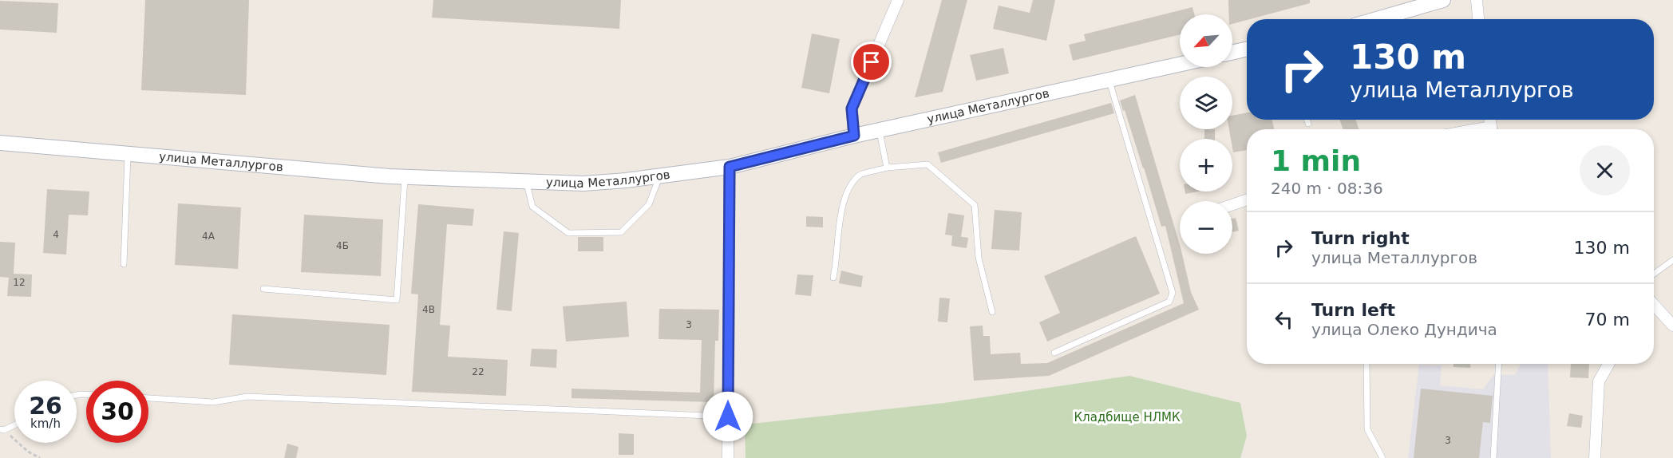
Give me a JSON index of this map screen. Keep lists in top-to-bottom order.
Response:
{
  "streets": {
    "main road": ["улица Металлургов"]
  },
  "parks": ["Кладбище НЛМК"],
  "house_numbers": [
    "4",
    "4А",
    "4Б",
    "12",
    "4В",
    "3",
    "22",
    "3"
  ],
  "north": "bottom left",
  "page": {
    "map_buttons": ["+", "−"],
    "turn": ["130 m", "улица Металлургов"],
    "heading": ["1 min", "240 m · 08:36"],
    "list": [
      {
        "name": "Turn right",
        "note": "улица Металлургов",
        "value": "130 m"
      },
      {
        "name": "Turn left",
        "note": "улица Олеко Дундича",
        "value": "70 m"
      }
    ],
    "speed": "26 km/h",
    "limit": "30"
  }
}
